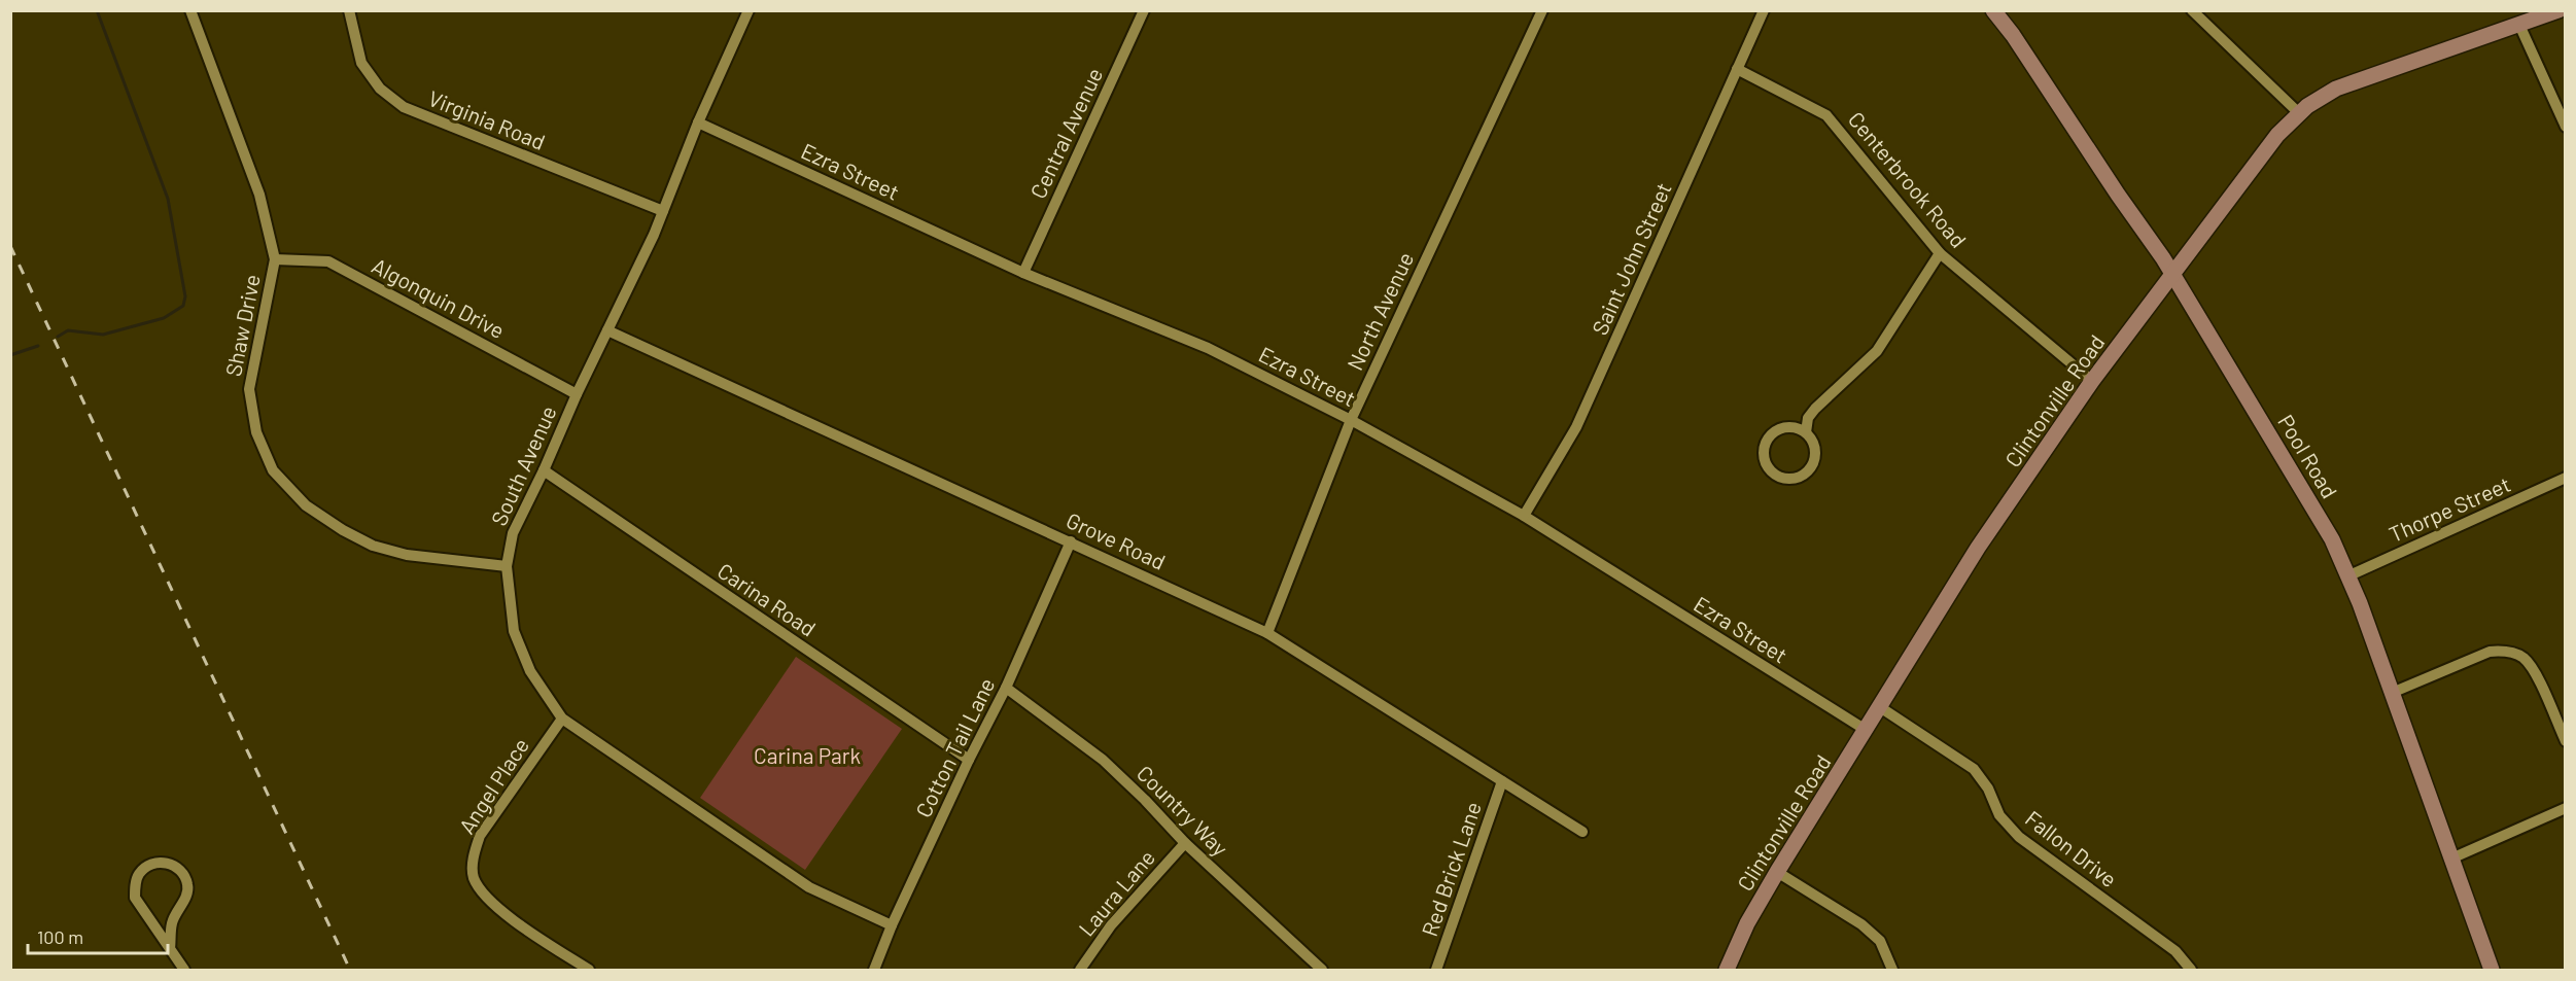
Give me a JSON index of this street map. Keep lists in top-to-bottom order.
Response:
{
  "streets": {
    "main road": ["Clintonville Road", "Pool Road"],
    "street": [
      "Virginia Road",
      "Central Avenue",
      "Ezra Street",
      "Centerbrook Road",
      "Saint John Street",
      "Algonquin Drive",
      "North Avenue",
      "Shaw Drive",
      "South Avenue",
      "Thorpe Street",
      "Grove Road",
      "Carina Road",
      "Cotton Tail Lane",
      "Angel Place",
      "Country Way",
      "Fallon Drive",
      "Red Brick Lane",
      "Laura Lane"
    ]
  },
  "crossings": [
    ["Virginia Road", "South Avenue"],
    ["Central Avenue", "Ezra Street"],
    ["Ezra Street", "Saint John Street"],
    ["Ezra Street", "North Avenue"],
    ["Ezra Street", "Clintonville Road"],
    ["Ezra Street", "South Avenue"],
    ["Centerbrook Road", "Saint John Street"],
    ["Centerbrook Road", "Clintonville Road"],
    ["Algonquin Drive", "Shaw Drive"],
    ["Algonquin Drive", "South Avenue"],
    ["North Avenue", "Grove Road"],
    ["Shaw Drive", "South Avenue"],
    ["Clintonville Road", "Pool Road"],
    ["Clintonville Road", "Fallon Drive"],
    ["Pool Road", "Thorpe Street"],
    ["South Avenue", "Grove Road"],
    ["South Avenue", "Carina Road"],
    ["South Avenue", "Cotton Tail Lane"],
    ["South Avenue", "Angel Place"],
    ["Grove Road", "Cotton Tail Lane"],
    ["Grove Road", "Red Brick Lane"],
    ["Carina Road", "Cotton Tail Lane"],
    ["Cotton Tail Lane", "Country Way"],
    ["Country Way", "Laura Lane"]
  ],
  "parks": ["Carina Park"],
  "scale_bar": "100 m"
}
